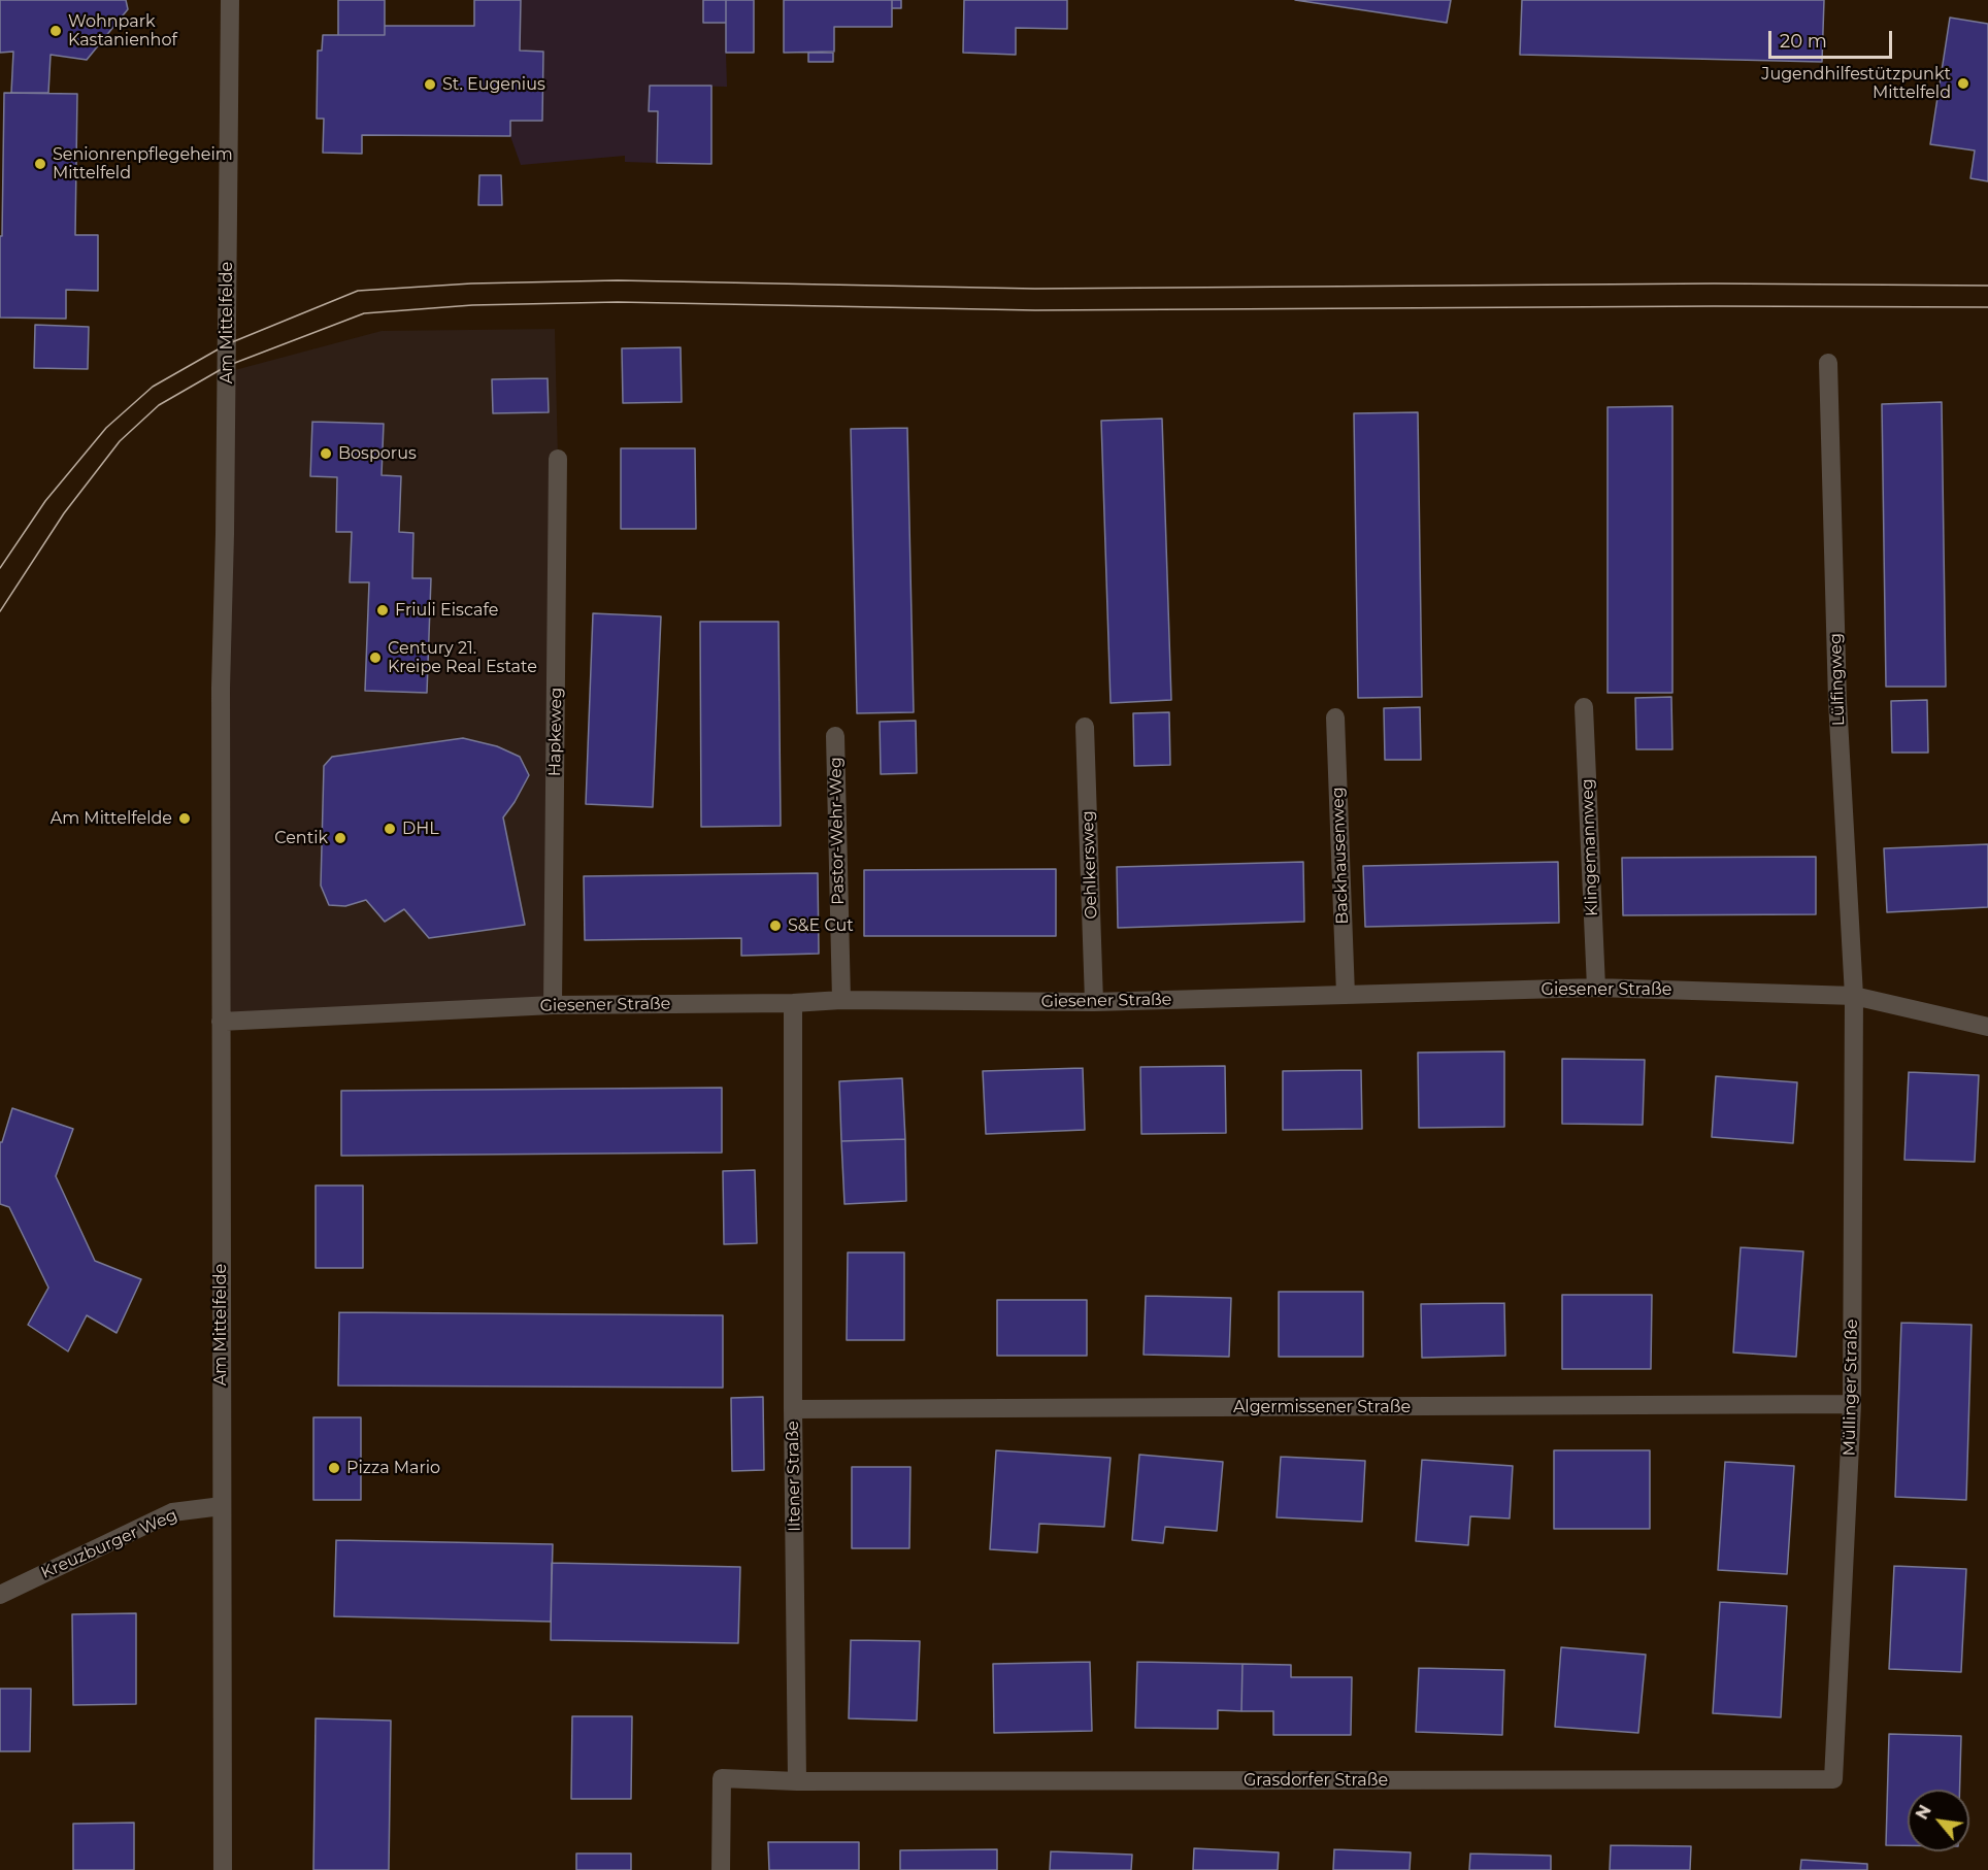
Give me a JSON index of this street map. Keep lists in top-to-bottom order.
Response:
{
  "streets": {
    "street": [
      "Am Mittelfelde",
      "Lülfingweg",
      "Hapkeweg",
      "Pastor-Wehr-Weg",
      "Klingemannweg",
      "Backhausenweg",
      "Oehlkersweg",
      "Giesener Straße",
      "Müllinger Straße",
      "Algermissener Straße",
      "Iltener Straße",
      "Kreuzburger Weg",
      "Grasdorfer Straße"
    ]
  },
  "crossings": [
    ["Am Mittelfelde", "Giesener Straße"],
    ["Am Mittelfelde", "Kreuzburger Weg"],
    ["Lülfingweg", "Giesener Straße"],
    ["Lülfingweg", "Müllinger Straße"],
    ["Hapkeweg", "Giesener Straße"],
    ["Pastor-Wehr-Weg", "Giesener Straße"],
    ["Klingemannweg", "Giesener Straße"],
    ["Backhausenweg", "Giesener Straße"],
    ["Oehlkersweg", "Giesener Straße"],
    ["Giesener Straße", "Müllinger Straße"],
    ["Giesener Straße", "Iltener Straße"],
    ["Müllinger Straße", "Algermissener Straße"],
    ["Müllinger Straße", "Grasdorfer Straße"],
    ["Algermissener Straße", "Iltener Straße"],
    ["Iltener Straße", "Grasdorfer Straße"]
  ],
  "places": [
    "Wohnpark Kastanienhof",
    "Jugendhilfestützpunkt Mittelfeld",
    "St. Eugenius",
    "Senionrenpflegeheim Mittelfeld",
    "Bosporus",
    "Friuli Eiscafe",
    "Century 21. Kreipe Real Estate",
    "Am Mittelfelde",
    "DHL",
    "Centik",
    "S&E Cut",
    "Pizza Mario"
  ],
  "scale_bar": "20 m",
  "north": "top left"
}
